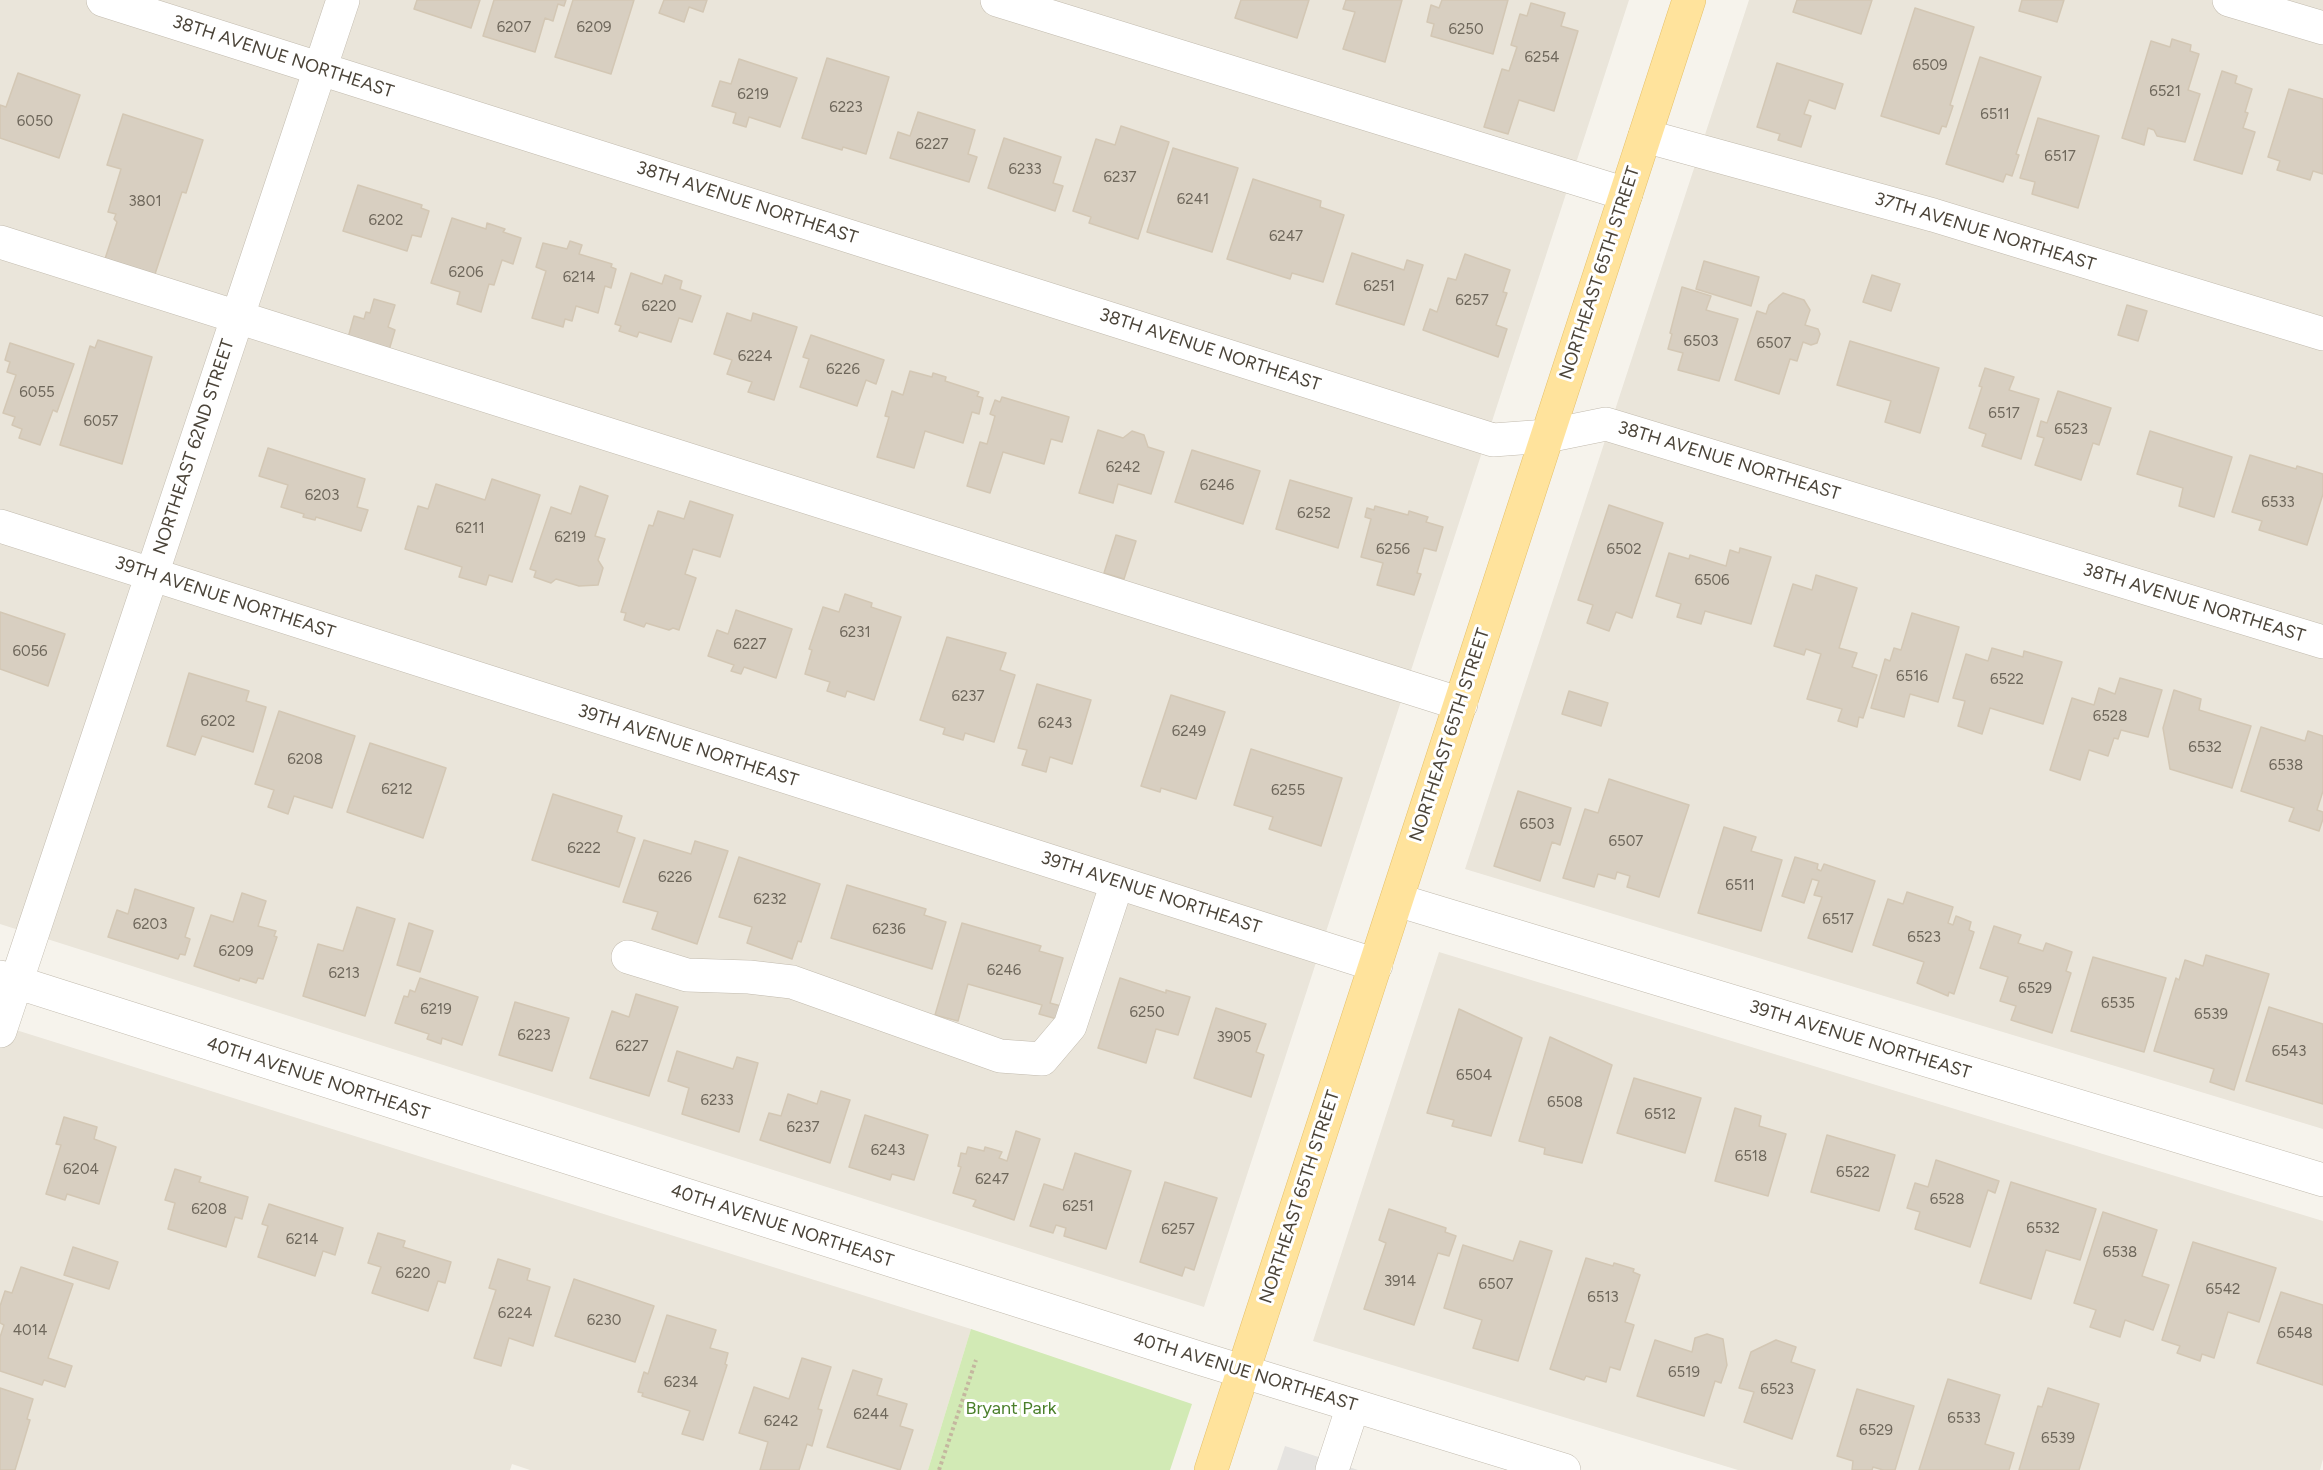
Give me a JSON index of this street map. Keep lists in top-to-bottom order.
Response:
{
  "streets": {
    "main road": ["NORTHEAST 65TH STREET"],
    "street": [
      "38TH AVENUE NORTHEAST",
      "37TH AVENUE NORTHEAST",
      "NORTHEAST 62ND STREET",
      "39TH AVENUE NORTHEAST",
      "40TH AVENUE NORTHEAST"
    ]
  },
  "crossings": [
    ["38TH AVENUE NORTHEAST", "NORTHEAST 65TH STREET"],
    ["38TH AVENUE NORTHEAST", "NORTHEAST 62ND STREET"],
    ["37TH AVENUE NORTHEAST", "NORTHEAST 65TH STREET"],
    ["NORTHEAST 65TH STREET", "39TH AVENUE NORTHEAST"],
    ["NORTHEAST 65TH STREET", "40TH AVENUE NORTHEAST"],
    ["NORTHEAST 62ND STREET", "39TH AVENUE NORTHEAST"],
    ["NORTHEAST 62ND STREET", "40TH AVENUE NORTHEAST"]
  ],
  "parks": ["Bryant Park"],
  "house_numbers": [
    "6207",
    "6209",
    "6250",
    "6254",
    "6509",
    "6521",
    "6219",
    "6223",
    "6511",
    "6050",
    "6227",
    "6517",
    "6233",
    "6237",
    "6241",
    "3801",
    "6202",
    "6247",
    "6206",
    "6214",
    "6251",
    "6257",
    "6220",
    "6503",
    "6507",
    "6224",
    "6226",
    "6055",
    "6517",
    "6057",
    "6523",
    "6242",
    "6246",
    "6203",
    "6533",
    "6252",
    "6211",
    "6219",
    "6256",
    "6502",
    "6506",
    "6231",
    "6227",
    "6056",
    "6516",
    "6522",
    "6237",
    "6528",
    "6202",
    "6243",
    "6249",
    "6532",
    "6208",
    "6538",
    "6212",
    "6255",
    "6503",
    "6507",
    "6222",
    "6226",
    "6511",
    "6232",
    "6517",
    "6203",
    "6236",
    "6523",
    "6209",
    "6246",
    "6213",
    "6529",
    "6535",
    "6219",
    "6250",
    "6539",
    "6223",
    "3905",
    "6227",
    "6543",
    "6504",
    "6233",
    "6508",
    "6512",
    "6237",
    "6243",
    "6518",
    "6204",
    "6522",
    "6247",
    "6528",
    "6251",
    "6208",
    "6532",
    "6257",
    "6214",
    "6538",
    "6220",
    "3914",
    "6507",
    "6542",
    "6513",
    "6224",
    "6230",
    "4014",
    "6548",
    "6519",
    "6234",
    "6523",
    "6244",
    "6533",
    "6242",
    "6529",
    "6539"
  ]
}
